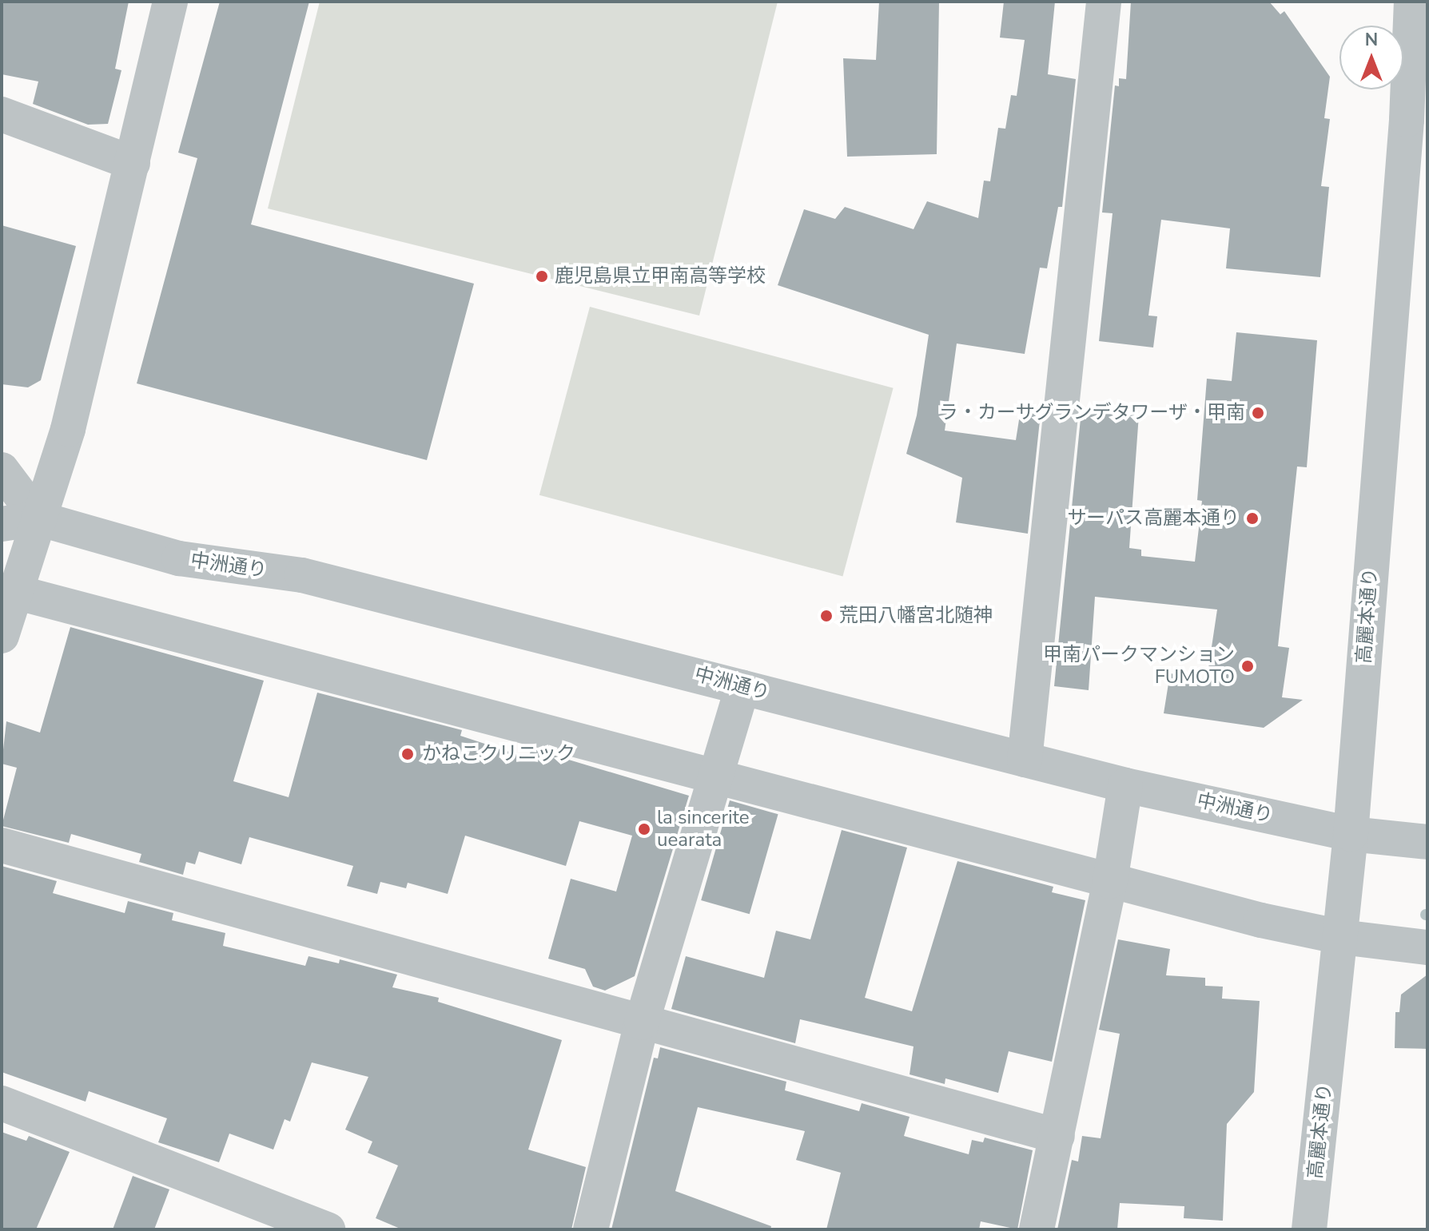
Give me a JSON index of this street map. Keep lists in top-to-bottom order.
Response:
{
  "streets": {
    "street": ["中洲通り", "高麗本通り"]
  },
  "crossings": [
    ["中洲通り", "高麗本通り"]
  ],
  "places": [
    "鹿児島県立甲南高等学校",
    "ラ・カーサグランデタワーザ・甲南",
    "サーパス高麗本通り",
    "荒田八幡宮北随神",
    "甲南パークマンション FUMOTO",
    "かねこクリニック",
    "la sincerite uearata"
  ],
  "north": "top"
}
